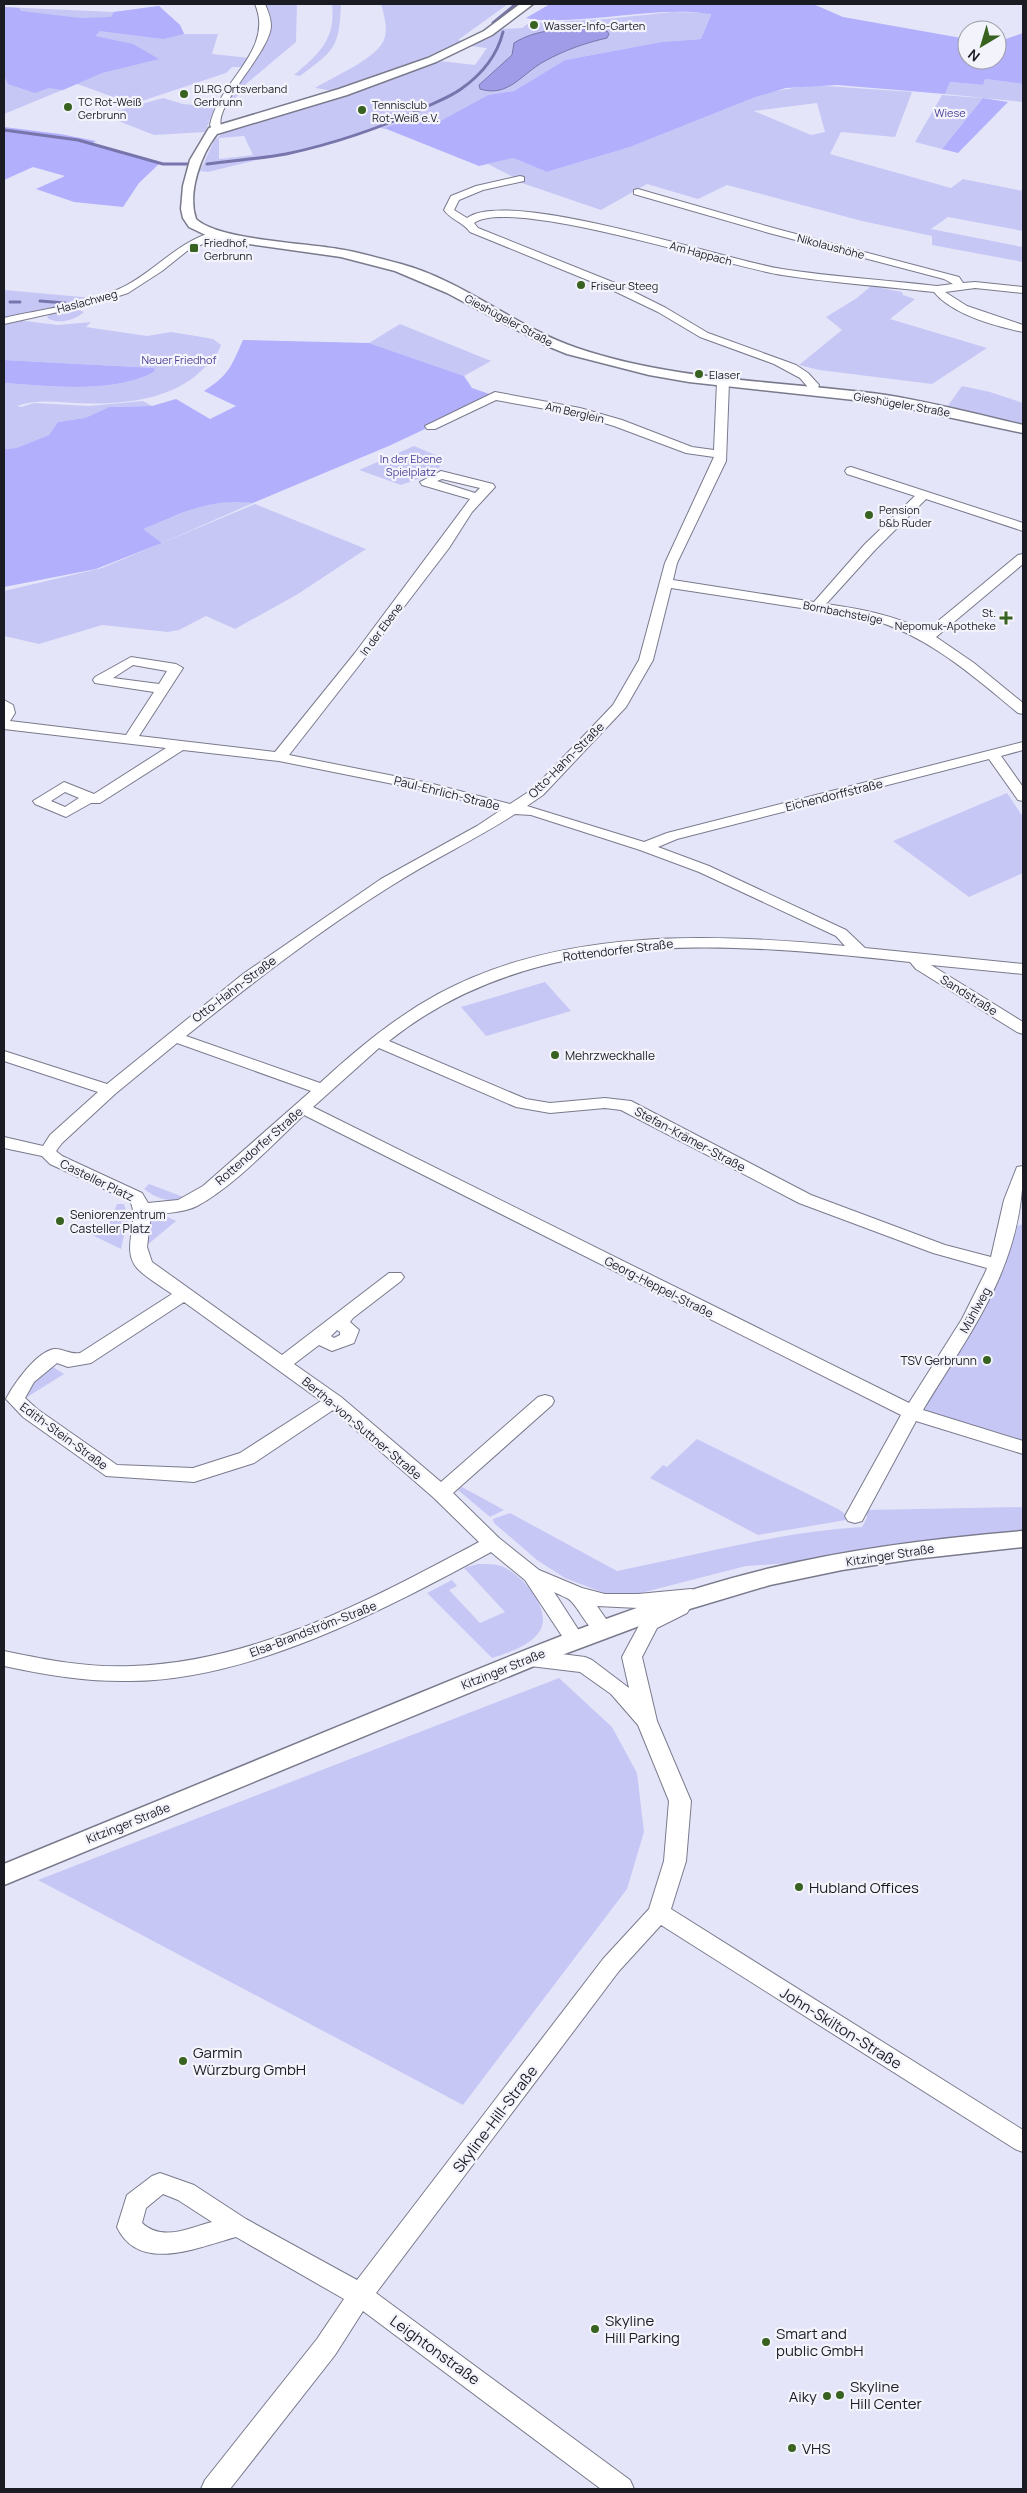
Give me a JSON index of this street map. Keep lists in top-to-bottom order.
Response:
{
  "streets": {
    "street": [
      "Nikolaushöhe",
      "Am Happach",
      "Haslachweg",
      "Gieshügeler Straße",
      "Am Berglein",
      "Bornbachsteige",
      "In der Ebene",
      "Otto-Hahn-Straße",
      "Paul-Ehrlich-Straße",
      "Eichendorffstraße",
      "Rottendorfer Straße",
      "Sandstraße",
      "Stefan-Krämer-Straße",
      "Casteller Platz",
      "Georg-Heppel-Straße",
      "Mühlweg",
      "Bertha-von-Suttner-Straße",
      "Edith-Stein-Straße",
      "Kitzinger Straße",
      "Elsa-Brandström-Straße",
      "John-Skilton-Straße",
      "Skyline-Hill-Straße",
      "Leightonstraße"
    ]
  },
  "crossings": [
    ["Nikolaushöhe", "Am Happach"],
    ["Haslachweg", "Gieshügeler Straße"],
    ["Gieshügeler Straße", "Otto-Hahn-Straße"],
    ["Am Berglein", "Otto-Hahn-Straße"],
    ["Bornbachsteige", "Otto-Hahn-Straße"],
    ["In der Ebene", "Paul-Ehrlich-Straße"],
    ["Otto-Hahn-Straße", "Paul-Ehrlich-Straße"],
    ["Otto-Hahn-Straße", "Casteller Platz"],
    ["Paul-Ehrlich-Straße", "Eichendorffstraße"],
    ["Paul-Ehrlich-Straße", "Rottendorfer Straße"],
    ["Rottendorfer Straße", "Sandstraße"],
    ["Rottendorfer Straße", "Stefan-Krämer-Straße"],
    ["Rottendorfer Straße", "Casteller Platz"],
    ["Rottendorfer Straße", "Georg-Heppel-Straße"],
    ["Stefan-Krämer-Straße", "Mühlweg"],
    ["Casteller Platz", "Bertha-von-Suttner-Straße"],
    ["Georg-Heppel-Straße", "Mühlweg"],
    ["Bertha-von-Suttner-Straße", "Edith-Stein-Straße"],
    ["Bertha-von-Suttner-Straße", "Kitzinger Straße"],
    ["Bertha-von-Suttner-Straße", "Elsa-Brandström-Straße"],
    ["Bertha-von-Suttner-Straße", "Skyline-Hill-Straße"],
    ["Kitzinger Straße", "Skyline-Hill-Straße"],
    ["John-Skilton-Straße", "Skyline-Hill-Straße"],
    ["Skyline-Hill-Straße", "Leightonstraße"]
  ],
  "parks": ["Wiese", "Neuer Friedhof", "In der Ebene Spielplatz"],
  "places": {
    "other": [
      "Wasser-Info-Garten",
      "DLRG Ortsverband Gerbrunn",
      "TC Rot-Weiß Gerbrunn",
      "Tennisclub Rot-Weiß e.V.",
      "Friseur Steeg",
      "Elaser",
      "Pension b&b Ruder",
      "Mehrzweckhalle",
      "Seniorenzentrum Casteller Platz",
      "TSV Gerbrunn",
      "Hubland Offices",
      "Garmin Würzburg GmbH",
      "Skyline Hill Parking",
      "Smart and public GmbH",
      "Skyline Hill Center",
      "Aiky",
      "VHS"
    ],
    "transit": ["Friedhof, Gerbrunn"],
    "health": ["St. Nepomuk-Apotheke"]
  },
  "north": "bottom left"
}
